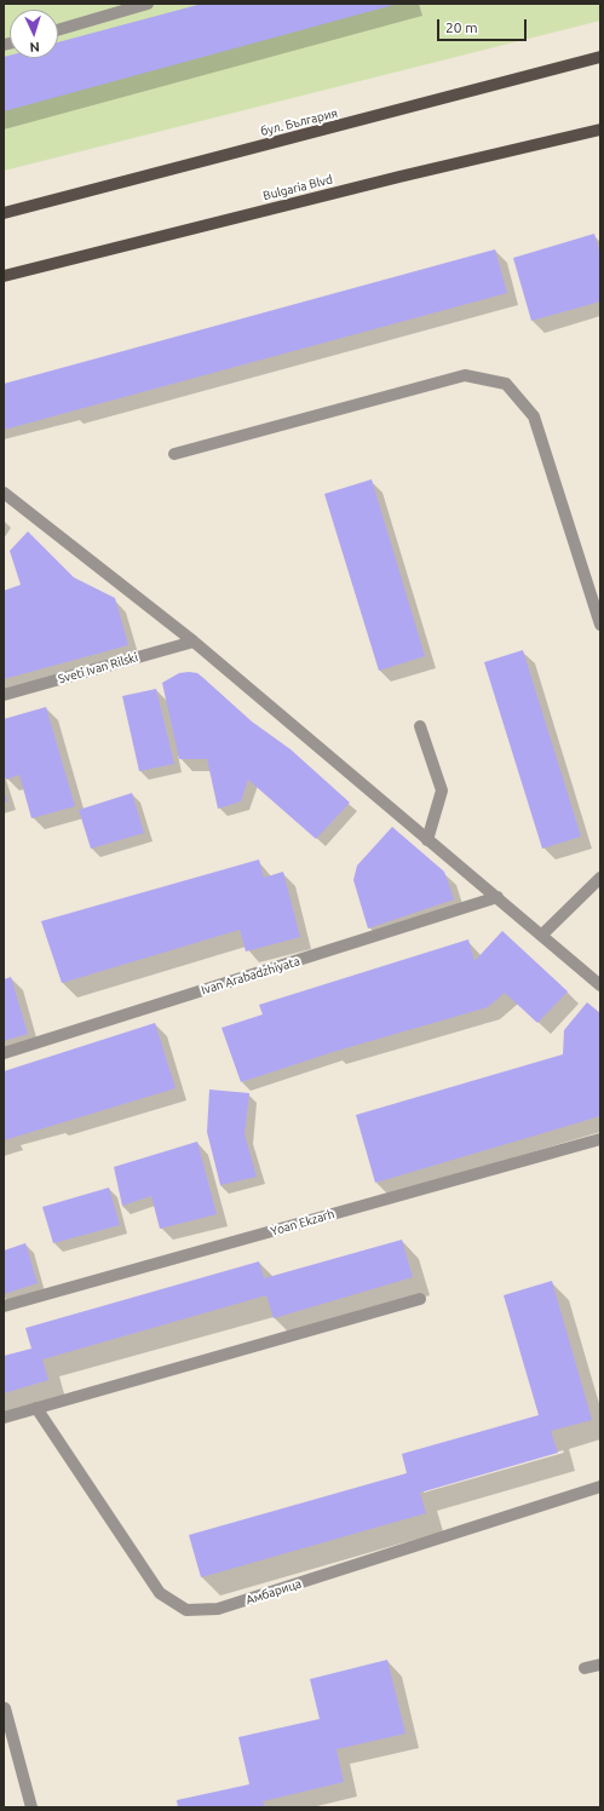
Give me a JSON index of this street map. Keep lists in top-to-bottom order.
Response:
{
  "streets": {
    "main road": ["бул. България", "Bulgaria Blvd"],
    "street": [
      "Sveti Ivan Rilski",
      "Ivan Arabadzhiyata",
      "Yoan Ekzarh",
      "Амбарица"
    ]
  },
  "scale_bar": "20 m",
  "north": "bottom"
}
